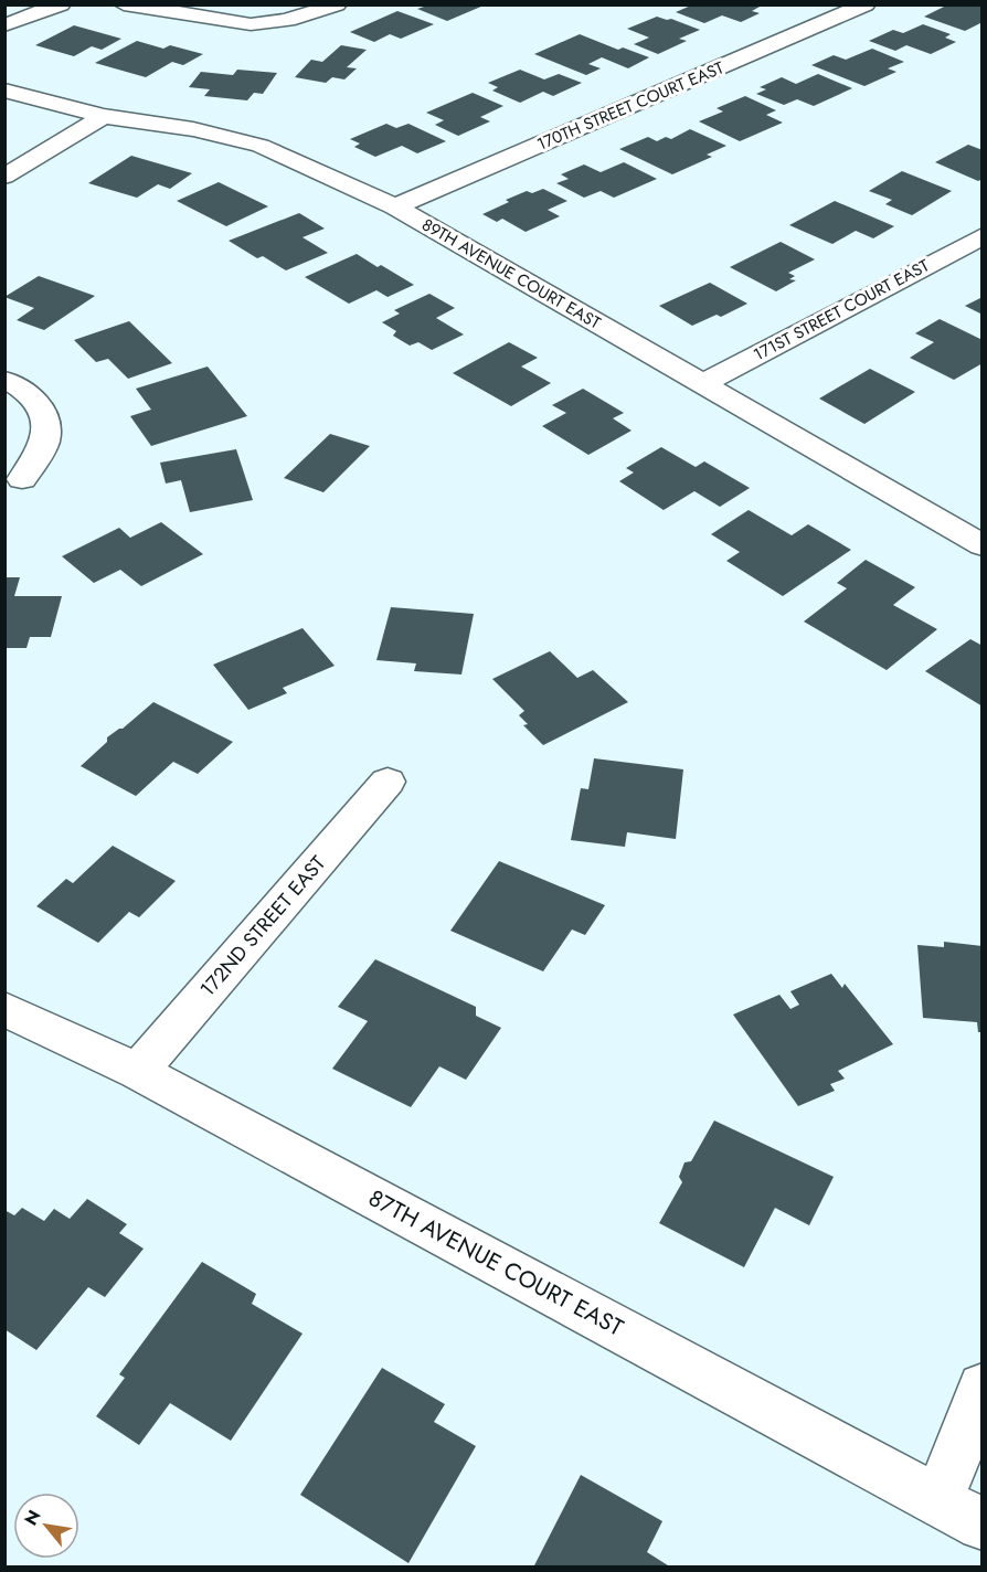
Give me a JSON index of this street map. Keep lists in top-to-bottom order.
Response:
{
  "streets": {
    "street": [
      "170TH STREET COURT EAST",
      "89TH AVENUE COURT EAST",
      "171ST STREET COURT EAST",
      "172ND STREET EAST",
      "87TH AVENUE COURT EAST"
    ]
  },
  "crossings": [
    ["170TH STREET COURT EAST", "89TH AVENUE COURT EAST"],
    ["89TH AVENUE COURT EAST", "171ST STREET COURT EAST"],
    ["172ND STREET EAST", "87TH AVENUE COURT EAST"]
  ],
  "north": "top left"
}
